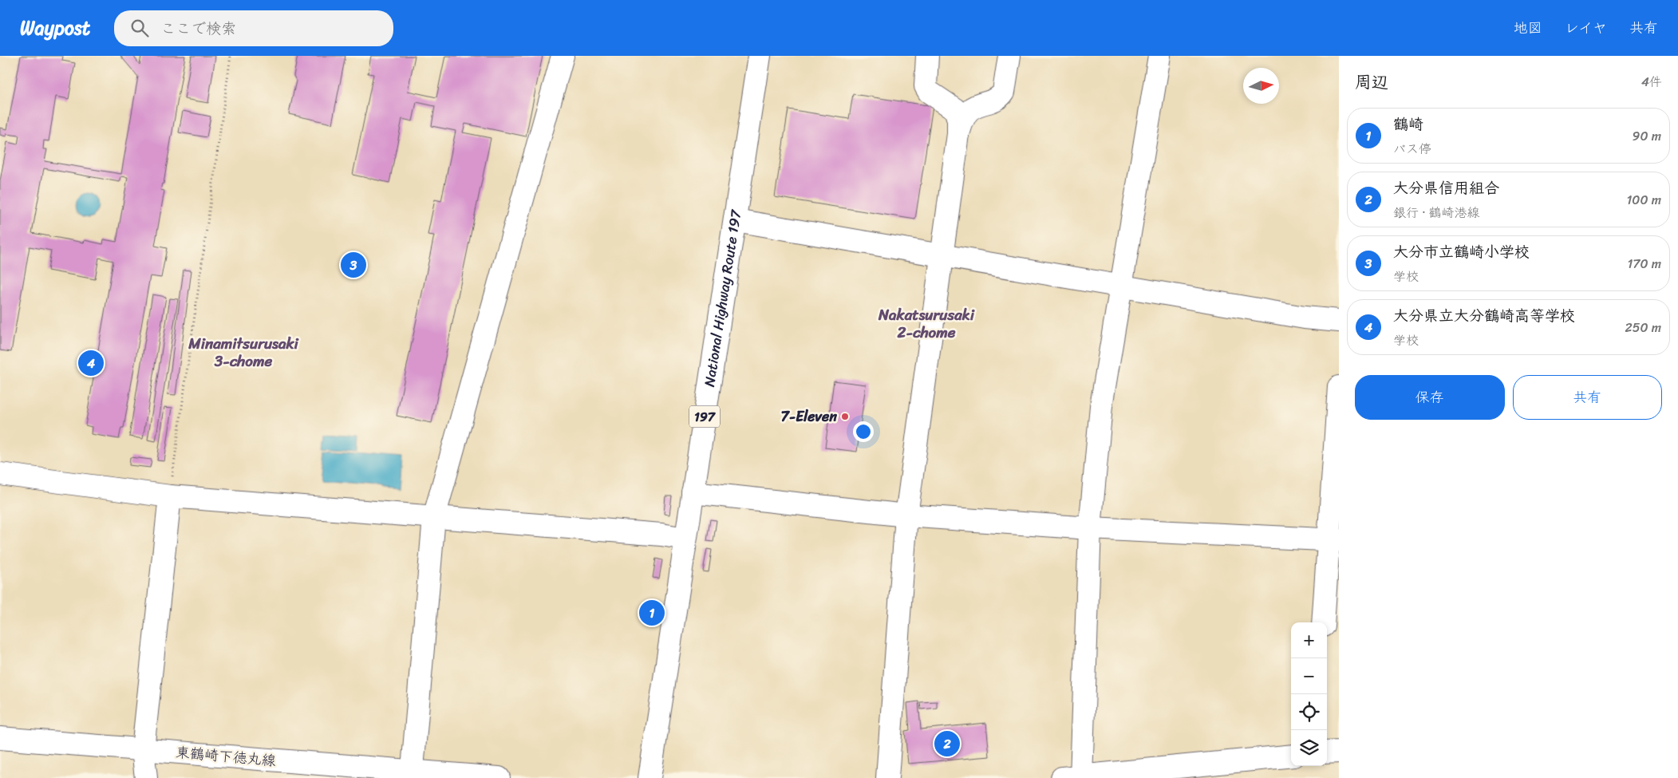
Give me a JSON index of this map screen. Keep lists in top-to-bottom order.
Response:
{
  "streets": {
    "main road": ["National Highway Route 197", "197", "東鶴崎下徳丸線"]
  },
  "districts": ["Nakatsurusaki 2-chome", "Minamitsurusaki 3-chome"],
  "places": ["7-Eleven"],
  "north": "right",
  "page": {
    "header": "Waypost",
    "search": "ここで検索",
    "nav": ["地図", "レイヤ", "共有"],
    "heading": ["周辺", "4件"],
    "list": [
      {
        "mark": "1",
        "name": "鶴崎",
        "note": "バス停",
        "value": "90 m"
      },
      {
        "mark": "2",
        "name": "大分県信用組合",
        "note": "銀行 · 鶴崎港線",
        "value": "100 m"
      },
      {
        "mark": "3",
        "name": "大分市立鶴崎小学校",
        "note": "学校",
        "value": "170 m"
      },
      {
        "mark": "4",
        "name": "大分県立大分鶴崎高等学校",
        "note": "学校",
        "value": "250 m"
      }
    ],
    "pins": [
      "3",
      "4",
      "1",
      "2"
    ],
    "buttons": ["保存", "共有"],
    "map_buttons": ["+", "−"]
  }
}
